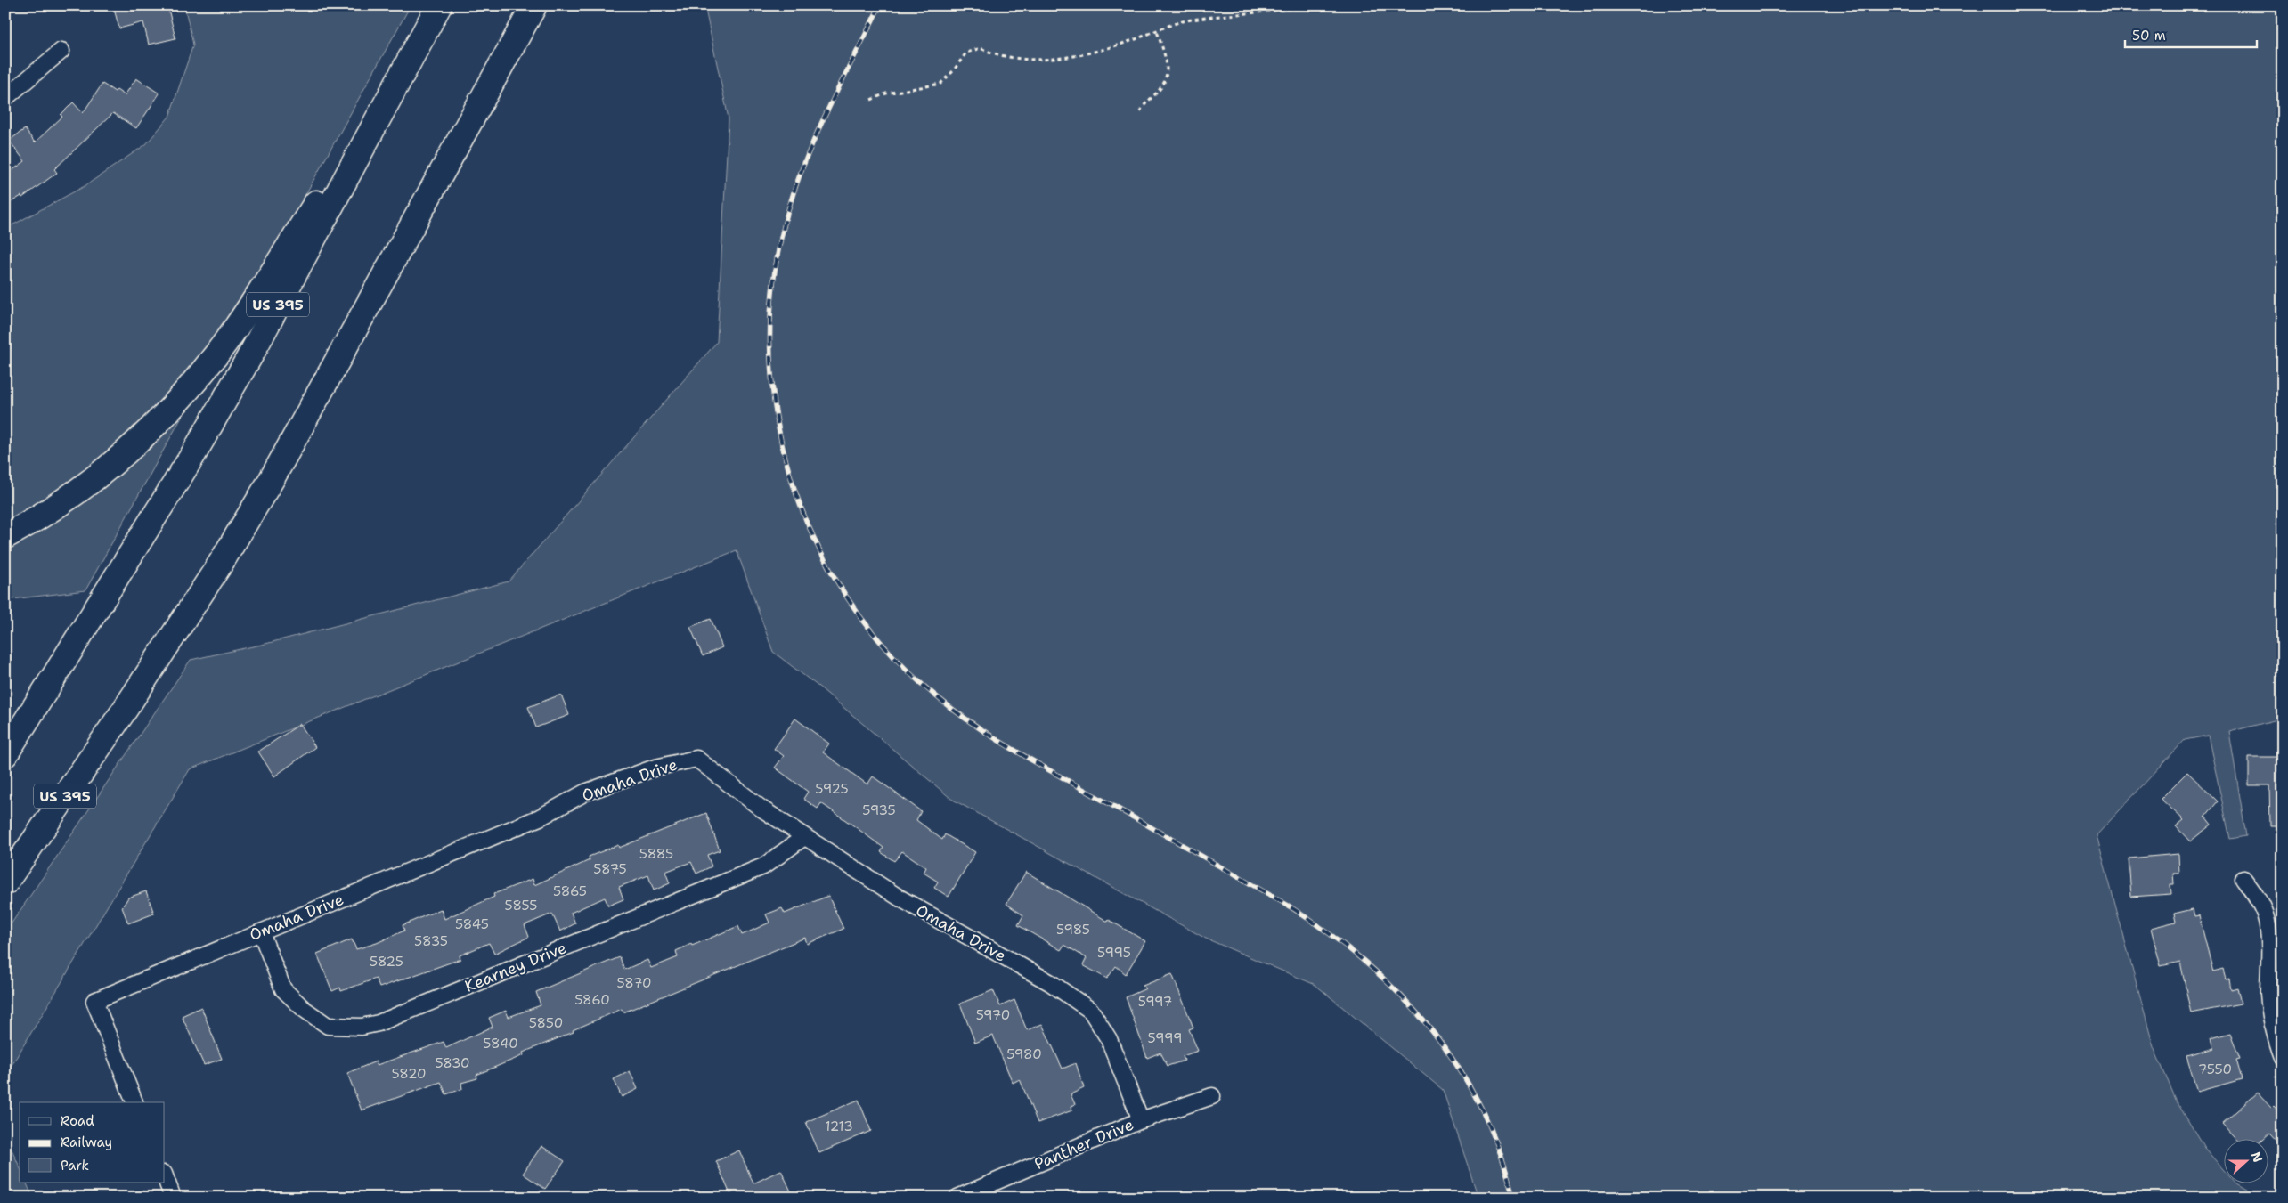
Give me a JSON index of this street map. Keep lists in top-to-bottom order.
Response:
{
  "streets": {
    "highway": ["US 395"],
    "street": ["Omaha Drive", "Kearney Drive", "Panther Drive"]
  },
  "crossings": [
    ["Omaha Drive", "Kearney Drive"],
    ["Omaha Drive", "Panther Drive"]
  ],
  "house_numbers": [
    "5925",
    "5935",
    "5885",
    "5875",
    "5865",
    "5855",
    "5845",
    "5985",
    "5835",
    "5995",
    "5825",
    "5870",
    "5860",
    "5997",
    "5970",
    "5850",
    "5999",
    "5840",
    "5980",
    "5830",
    "7550",
    "5820",
    "1213"
  ],
  "legend": ["Road", "Railway", "Park"],
  "scale_bar": "50 m",
  "north": "right"
}
